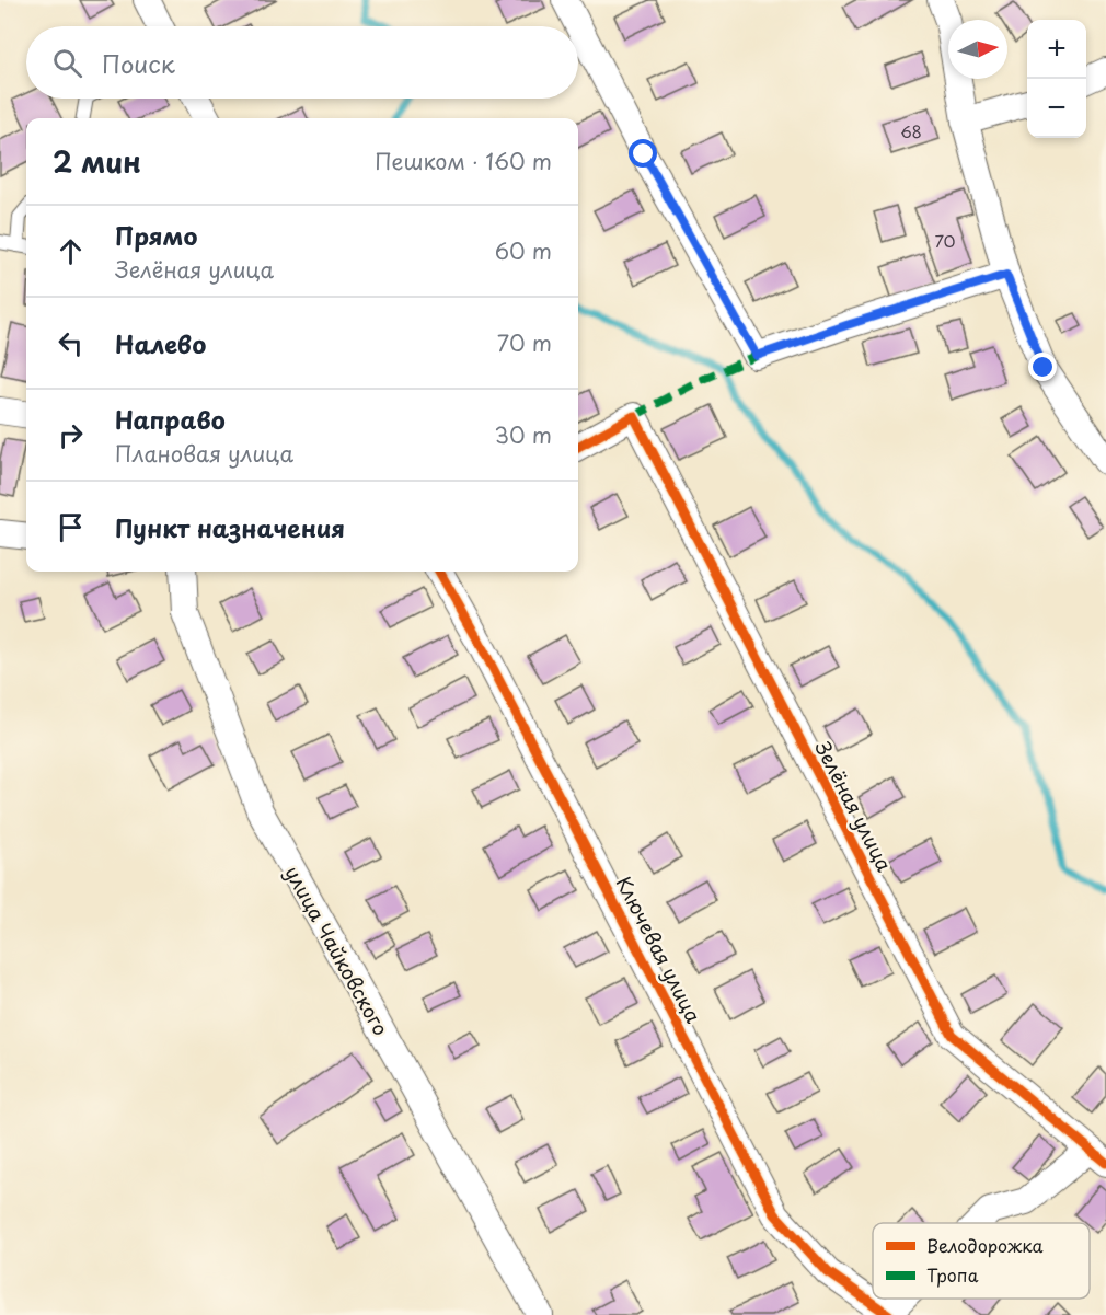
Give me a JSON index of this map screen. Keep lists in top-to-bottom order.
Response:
{
  "streets": {
    "street": ["Зелёная улица", "Ключевая улица", "улица Чайковского"]
  },
  "house_numbers": ["68", "70"],
  "legend": ["Велодорожка", "Тропа"],
  "north": "right",
  "page": {
    "map_buttons": ["+", "−"],
    "search": "Поиск",
    "heading": ["2 мин", "Пешком · 160 m"],
    "list": [
      ["Прямо", "Зелёная улица", "60 m"],
      ["Налево", "70 m"],
      ["Направо", "Плановая улица", "30 m"],
      "Пункт назначения"
    ]
  }
}
